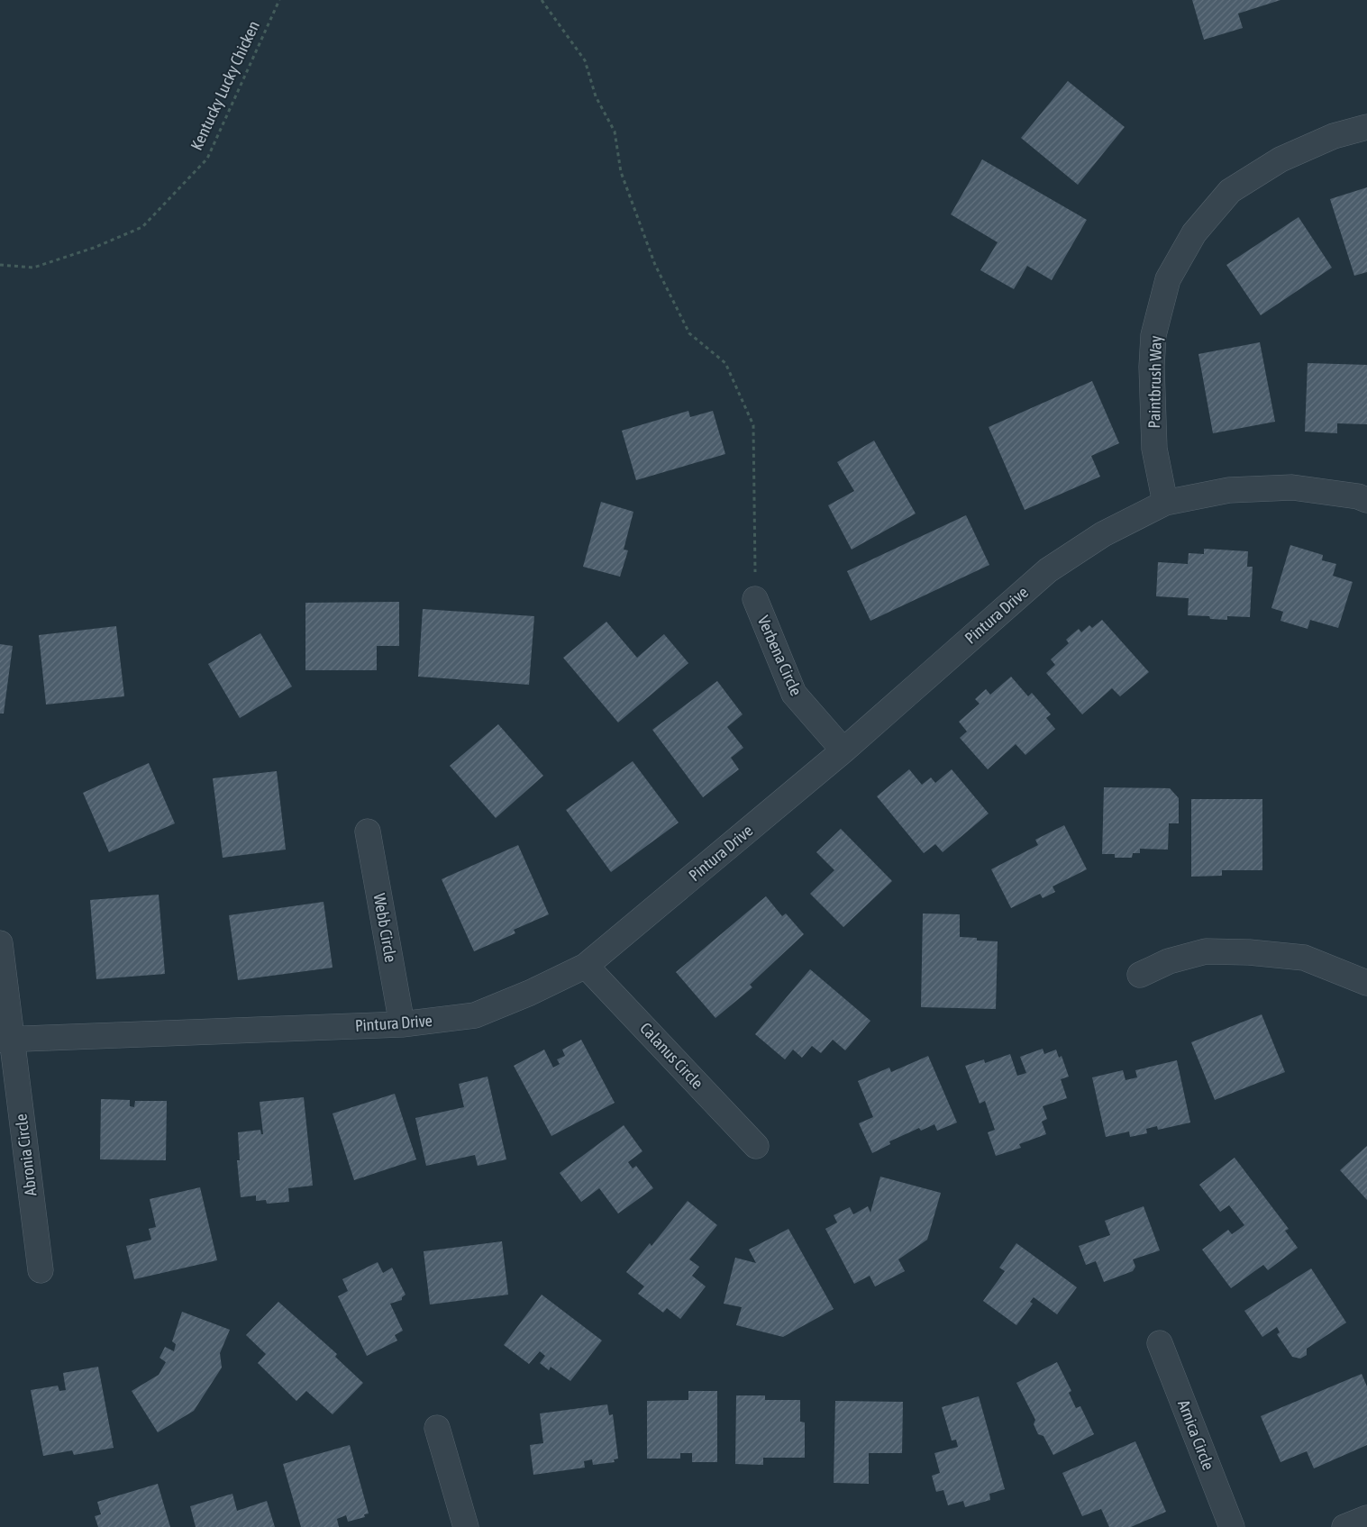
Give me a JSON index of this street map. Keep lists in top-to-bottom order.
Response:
{
  "streets": {
    "street": [
      "Paintbrush Way",
      "Pintura Drive",
      "Verbena Circle",
      "Webb Circle",
      "Calanus Circle",
      "Abronia Circle",
      "Arnica Circle"
    ],
    "path": ["Kentucky Lucky Chicken"]
  },
  "crossings": [
    ["Paintbrush Way", "Pintura Drive"],
    ["Pintura Drive", "Verbena Circle"],
    ["Pintura Drive", "Webb Circle"],
    ["Pintura Drive", "Calanus Circle"],
    ["Pintura Drive", "Abronia Circle"]
  ]
}
